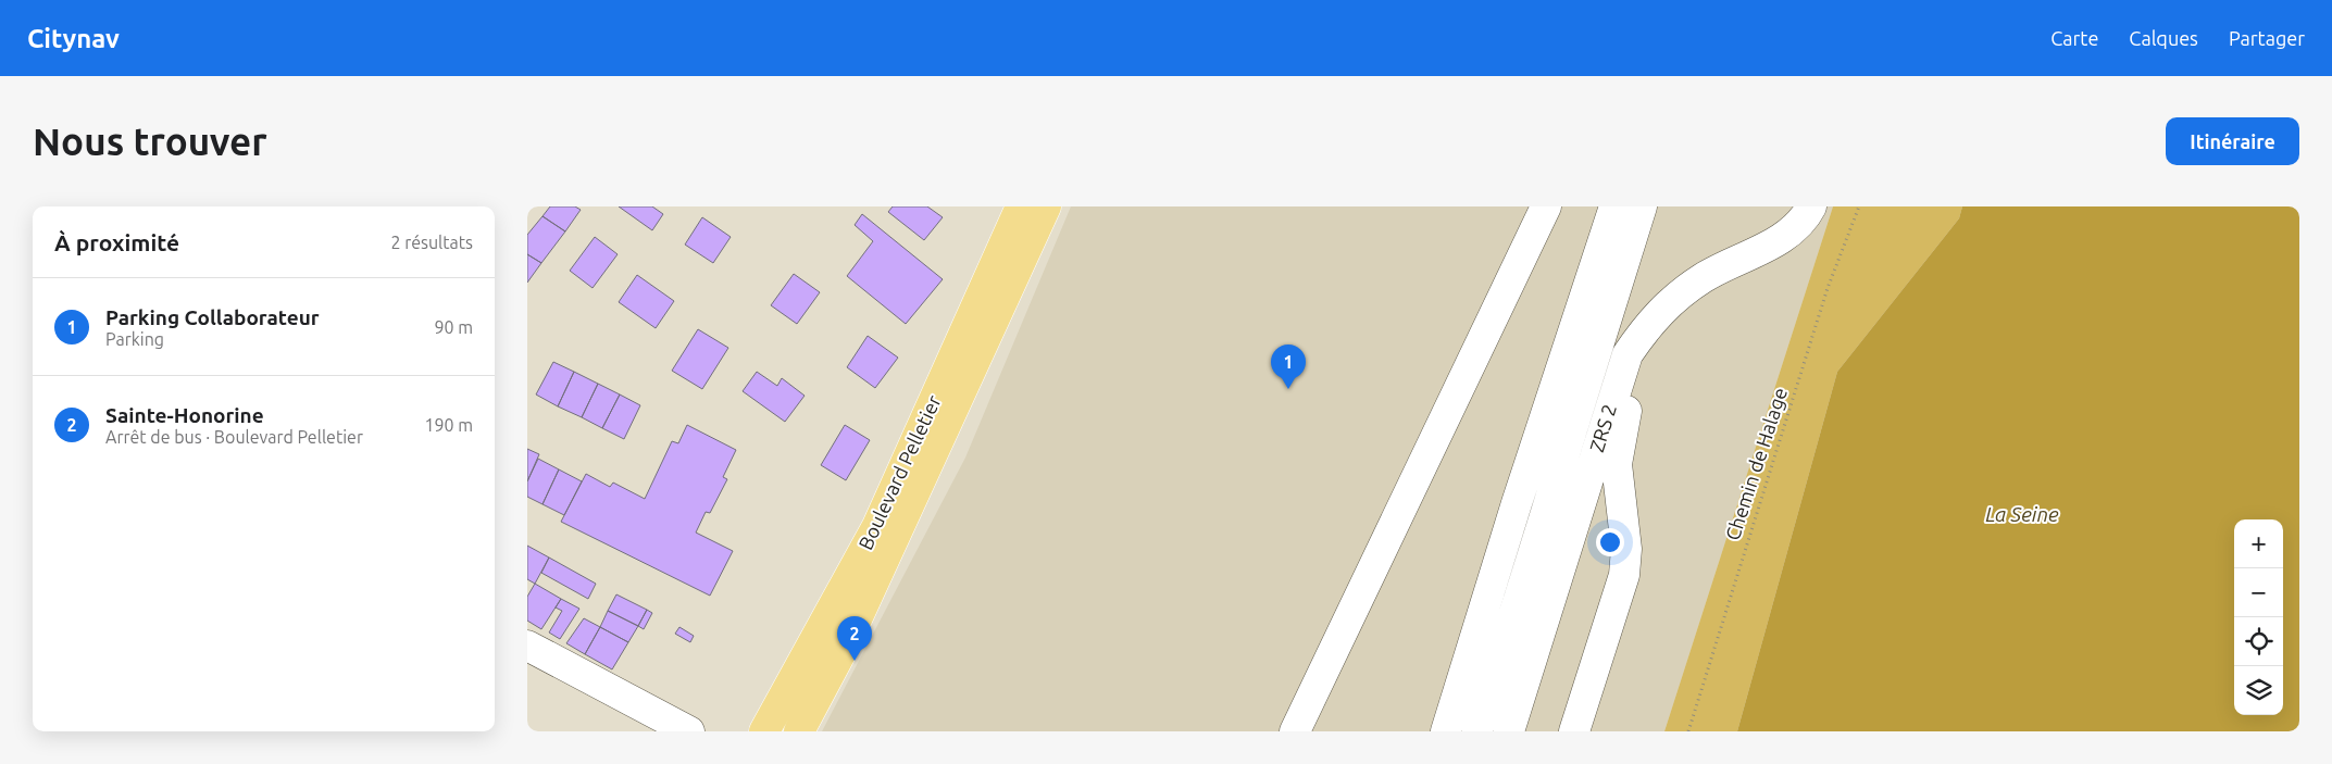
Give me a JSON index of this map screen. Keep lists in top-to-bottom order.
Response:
{
  "streets": {
    "main road": ["Boulevard Pelletier"],
    "street": ["ZRS 2"],
    "path": ["Chemin de Halage"]
  },
  "water": ["La Seine"],
  "page": {
    "header": "Citynav",
    "nav": ["Carte", "Calques", "Partager"],
    "buttons": "Itinéraire",
    "title": "Nous trouver",
    "heading": ["À proximité", "2 résultats"],
    "list": [
      {
        "mark": "1",
        "name": "Parking Collaborateur",
        "note": "Parking",
        "value": "90 m"
      },
      {
        "mark": "2",
        "name": "Sainte-Honorine",
        "note": "Arrêt de bus · Boulevard Pelletier",
        "value": "190 m"
      }
    ],
    "pins": ["1", "2"],
    "map_buttons": ["+", "−"]
  }
}
